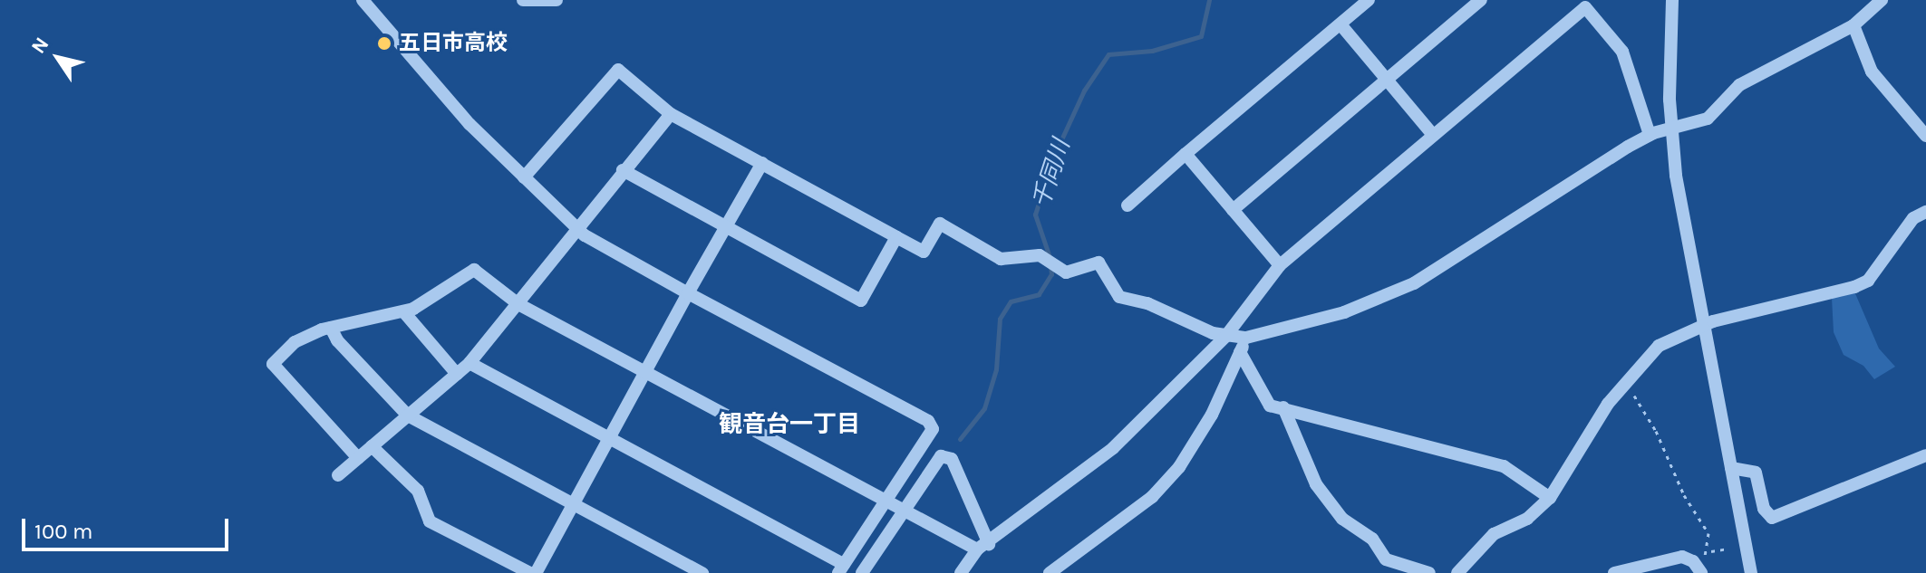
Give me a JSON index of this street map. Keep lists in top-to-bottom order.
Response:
{
  "districts": ["観音台一丁目"],
  "water": ["千同川"],
  "places": ["五日市高校"],
  "scale_bar": "100 m",
  "north": "top left"
}
